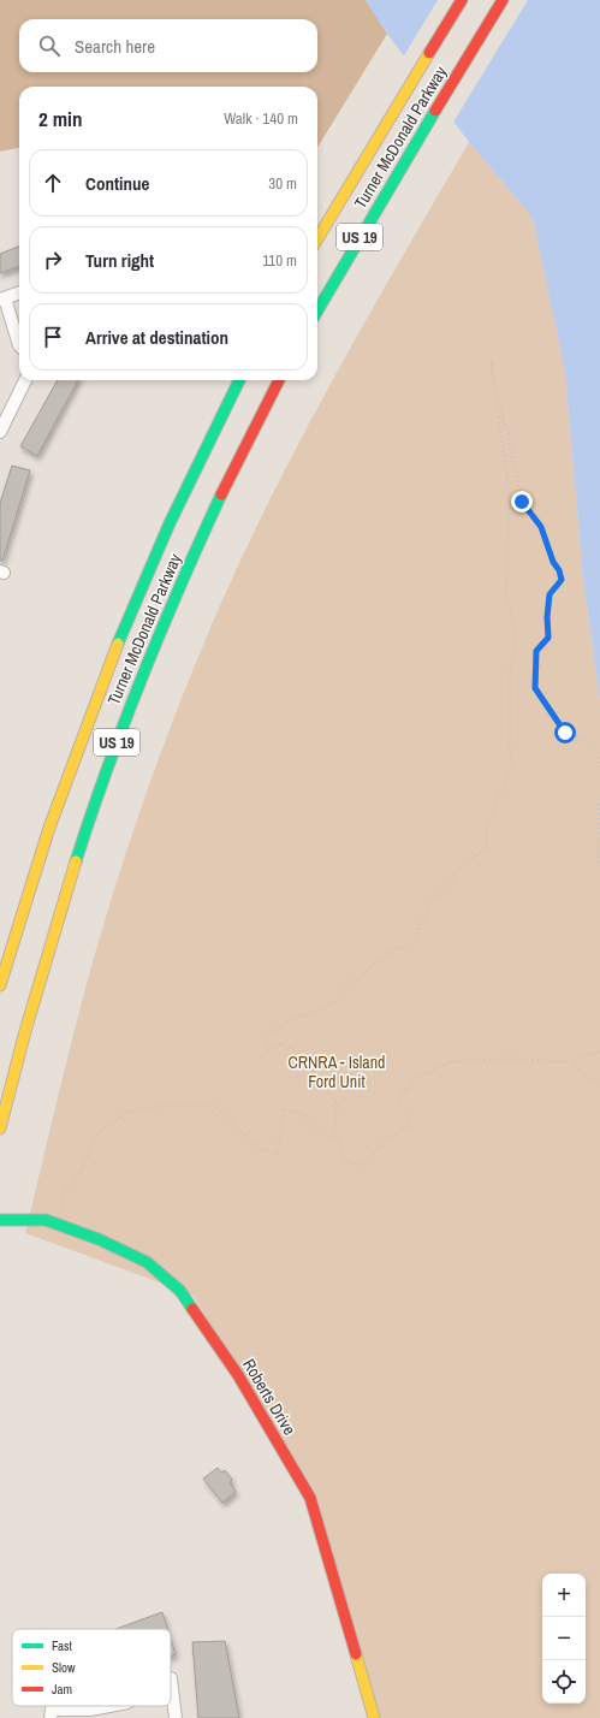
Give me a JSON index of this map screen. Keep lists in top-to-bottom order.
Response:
{
  "streets": {
    "main road": ["Turner McDonald Parkway", "US 19", "Roberts Drive"]
  },
  "parks": ["CRNRA - Island Ford Unit"],
  "legend": ["Fast", "Slow", "Jam"],
  "page": {
    "search": "Search here",
    "heading": ["2 min", "Walk · 140 m"],
    "list": [
      ["Continue", "30 m"],
      ["Turn right", "110 m"],
      "Arrive at destination"
    ],
    "map_buttons": ["+", "−"]
  }
}
